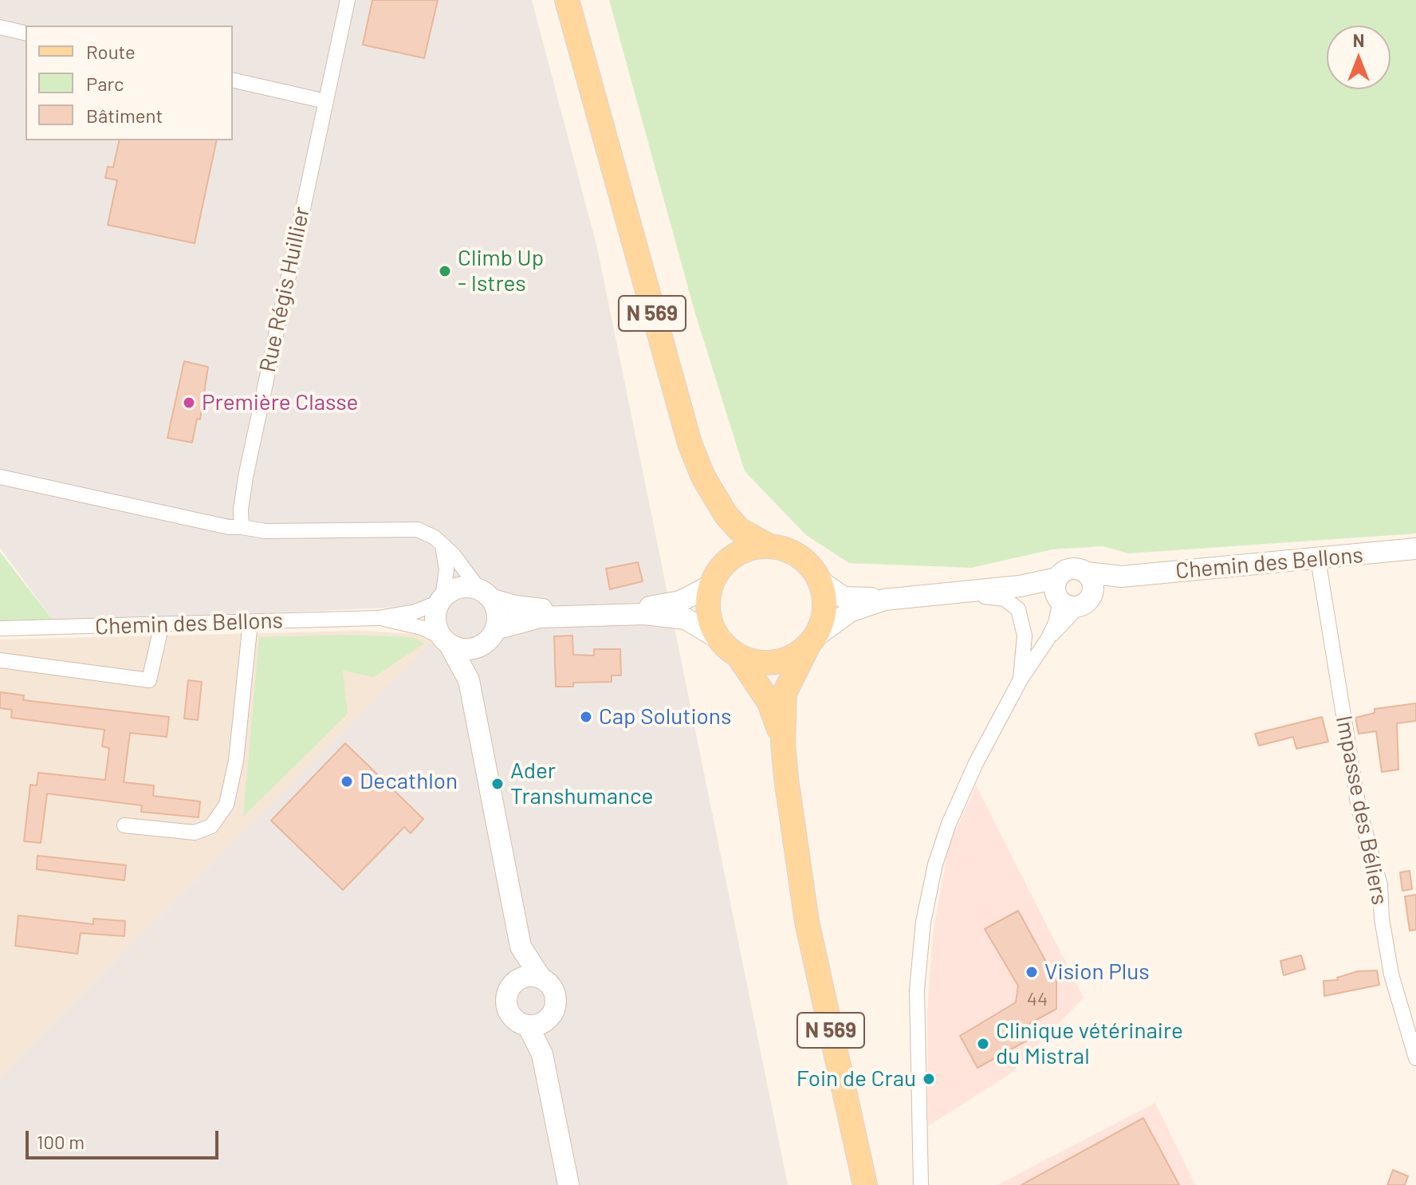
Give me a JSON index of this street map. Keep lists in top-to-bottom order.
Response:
{
  "streets": {
    "main road": ["N 569"],
    "street": ["Rue Régis Huillier", "Chemin des Bellons", "Impasse des Béliers"]
  },
  "crossings": [
    ["Chemin des Bellons", "Impasse des Béliers"]
  ],
  "places": [
    "Climb Up - Istres",
    "Première Classe",
    "Cap Solutions",
    "Decathlon",
    "Ader Transhumance",
    "Vision Plus",
    "Clinique vétérinaire du Mistral",
    "Foin de Crau"
  ],
  "house_numbers": ["44"],
  "legend": ["Route", "Parc", "Bâtiment"],
  "scale_bar": "100 m",
  "north": "top"
}
